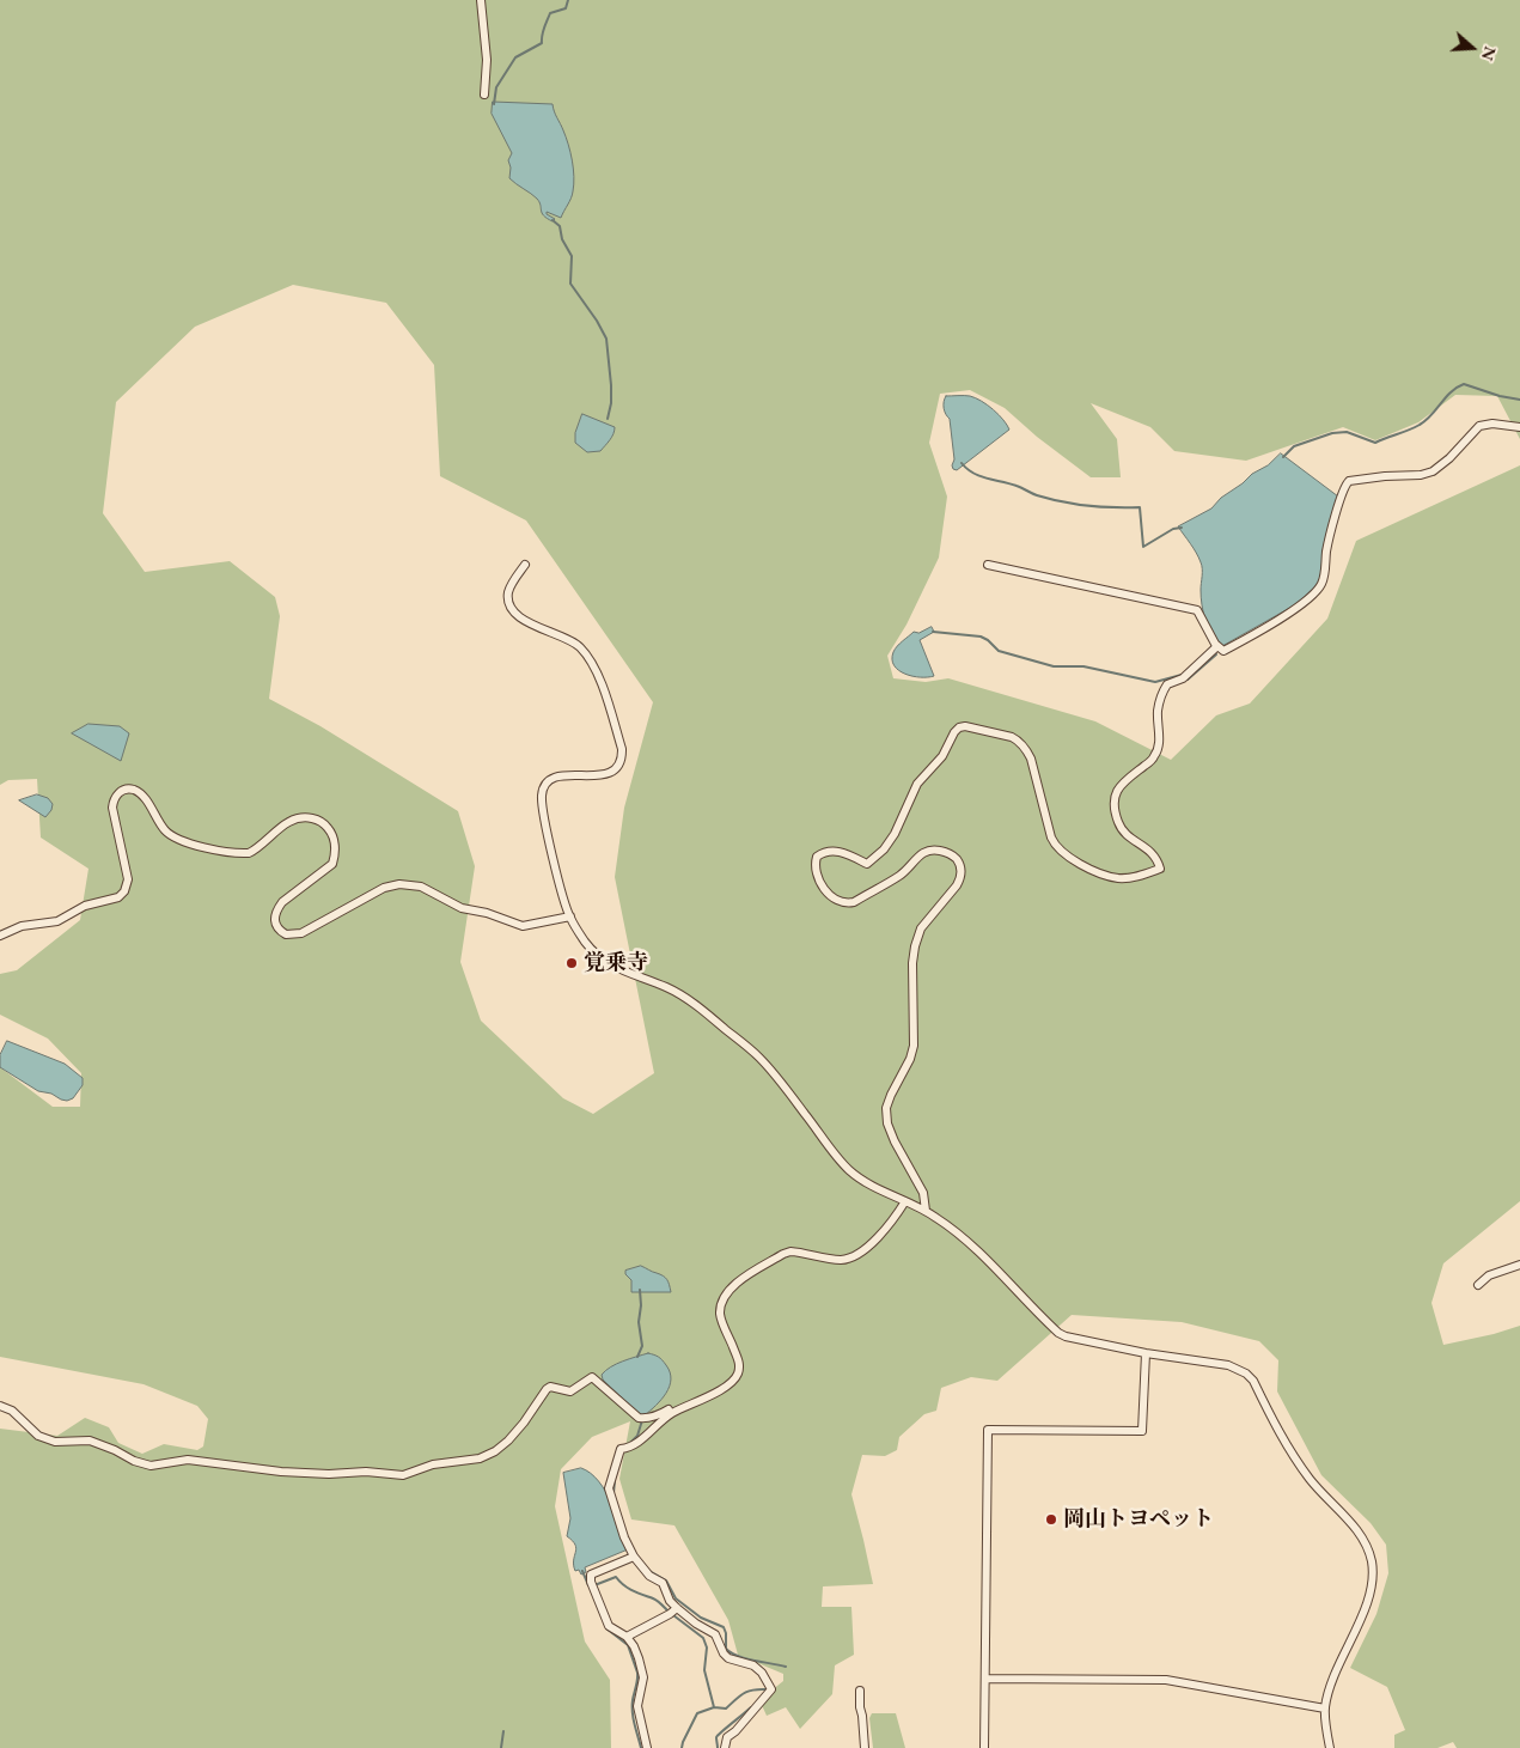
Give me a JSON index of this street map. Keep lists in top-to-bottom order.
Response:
{
  "places": ["覚乗寺", "岡山トヨペット"],
  "north": "right"
}
